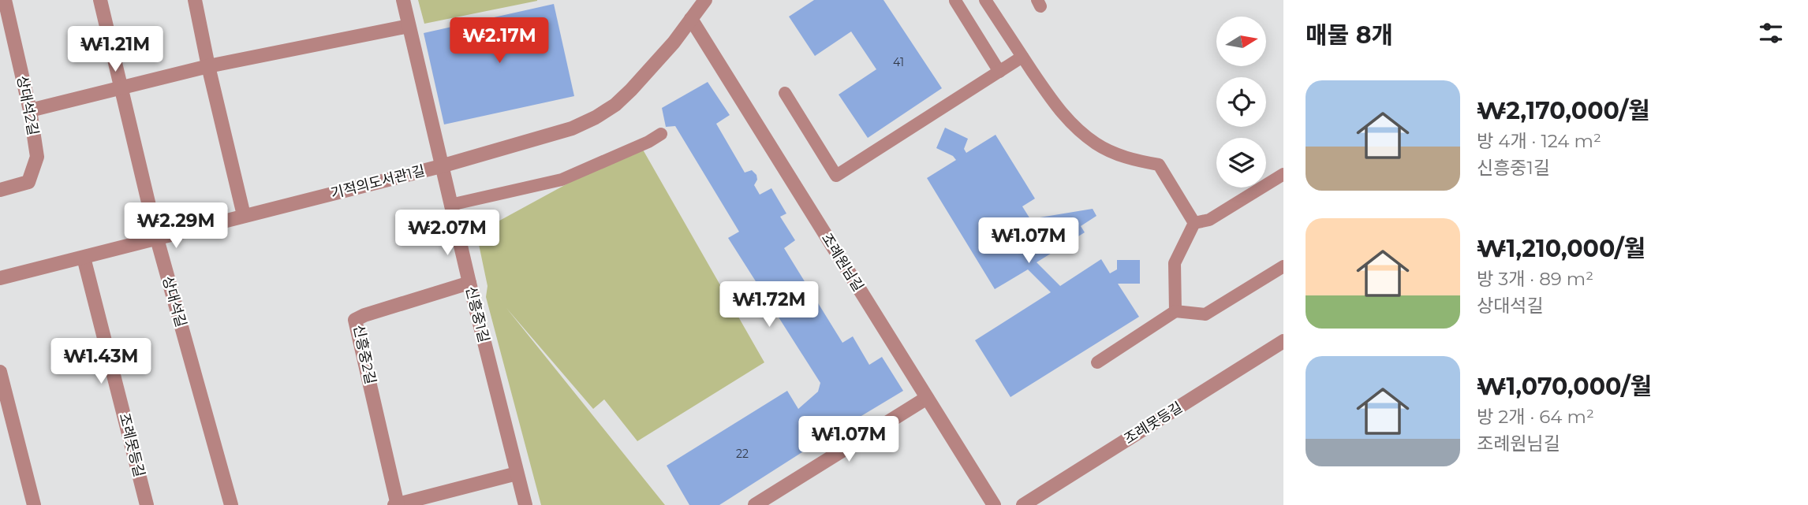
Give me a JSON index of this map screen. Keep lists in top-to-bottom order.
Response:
{
  "streets": {
    "street": [
      "상대석2길",
      "기적의도서관1길",
      "조례원님길",
      "상대석길",
      "신흥중1길",
      "신흥중2길",
      "조례못등길"
    ]
  },
  "crossings": [
    ["기적의도서관1길", "조례원님길"],
    ["기적의도서관1길", "상대석길"],
    ["기적의도서관1길", "신흥중1길"],
    ["기적의도서관1길", "조례못등길"],
    ["신흥중1길", "신흥중2길"]
  ],
  "house_numbers": ["41", "22"],
  "north": "right",
  "page": {
    "heading": "매물 8개",
    "price": [
      "₩2.17M",
      "₩1.21M",
      "₩2.29M",
      "₩2.07M",
      "₩1.07M",
      "₩1.72M",
      "₩1.43M",
      "₩1.07M"
    ],
    "list": [
      {
        "name": "₩2,170,000/월",
        "note": "방 4개 · 124 m² · 신흥중1길"
      },
      {
        "name": "₩1,210,000/월",
        "note": "방 3개 · 89 m² · 상대석길"
      },
      {
        "name": "₩1,070,000/월",
        "note": "방 2개 · 64 m² · 조례원님길"
      }
    ]
  }
}
